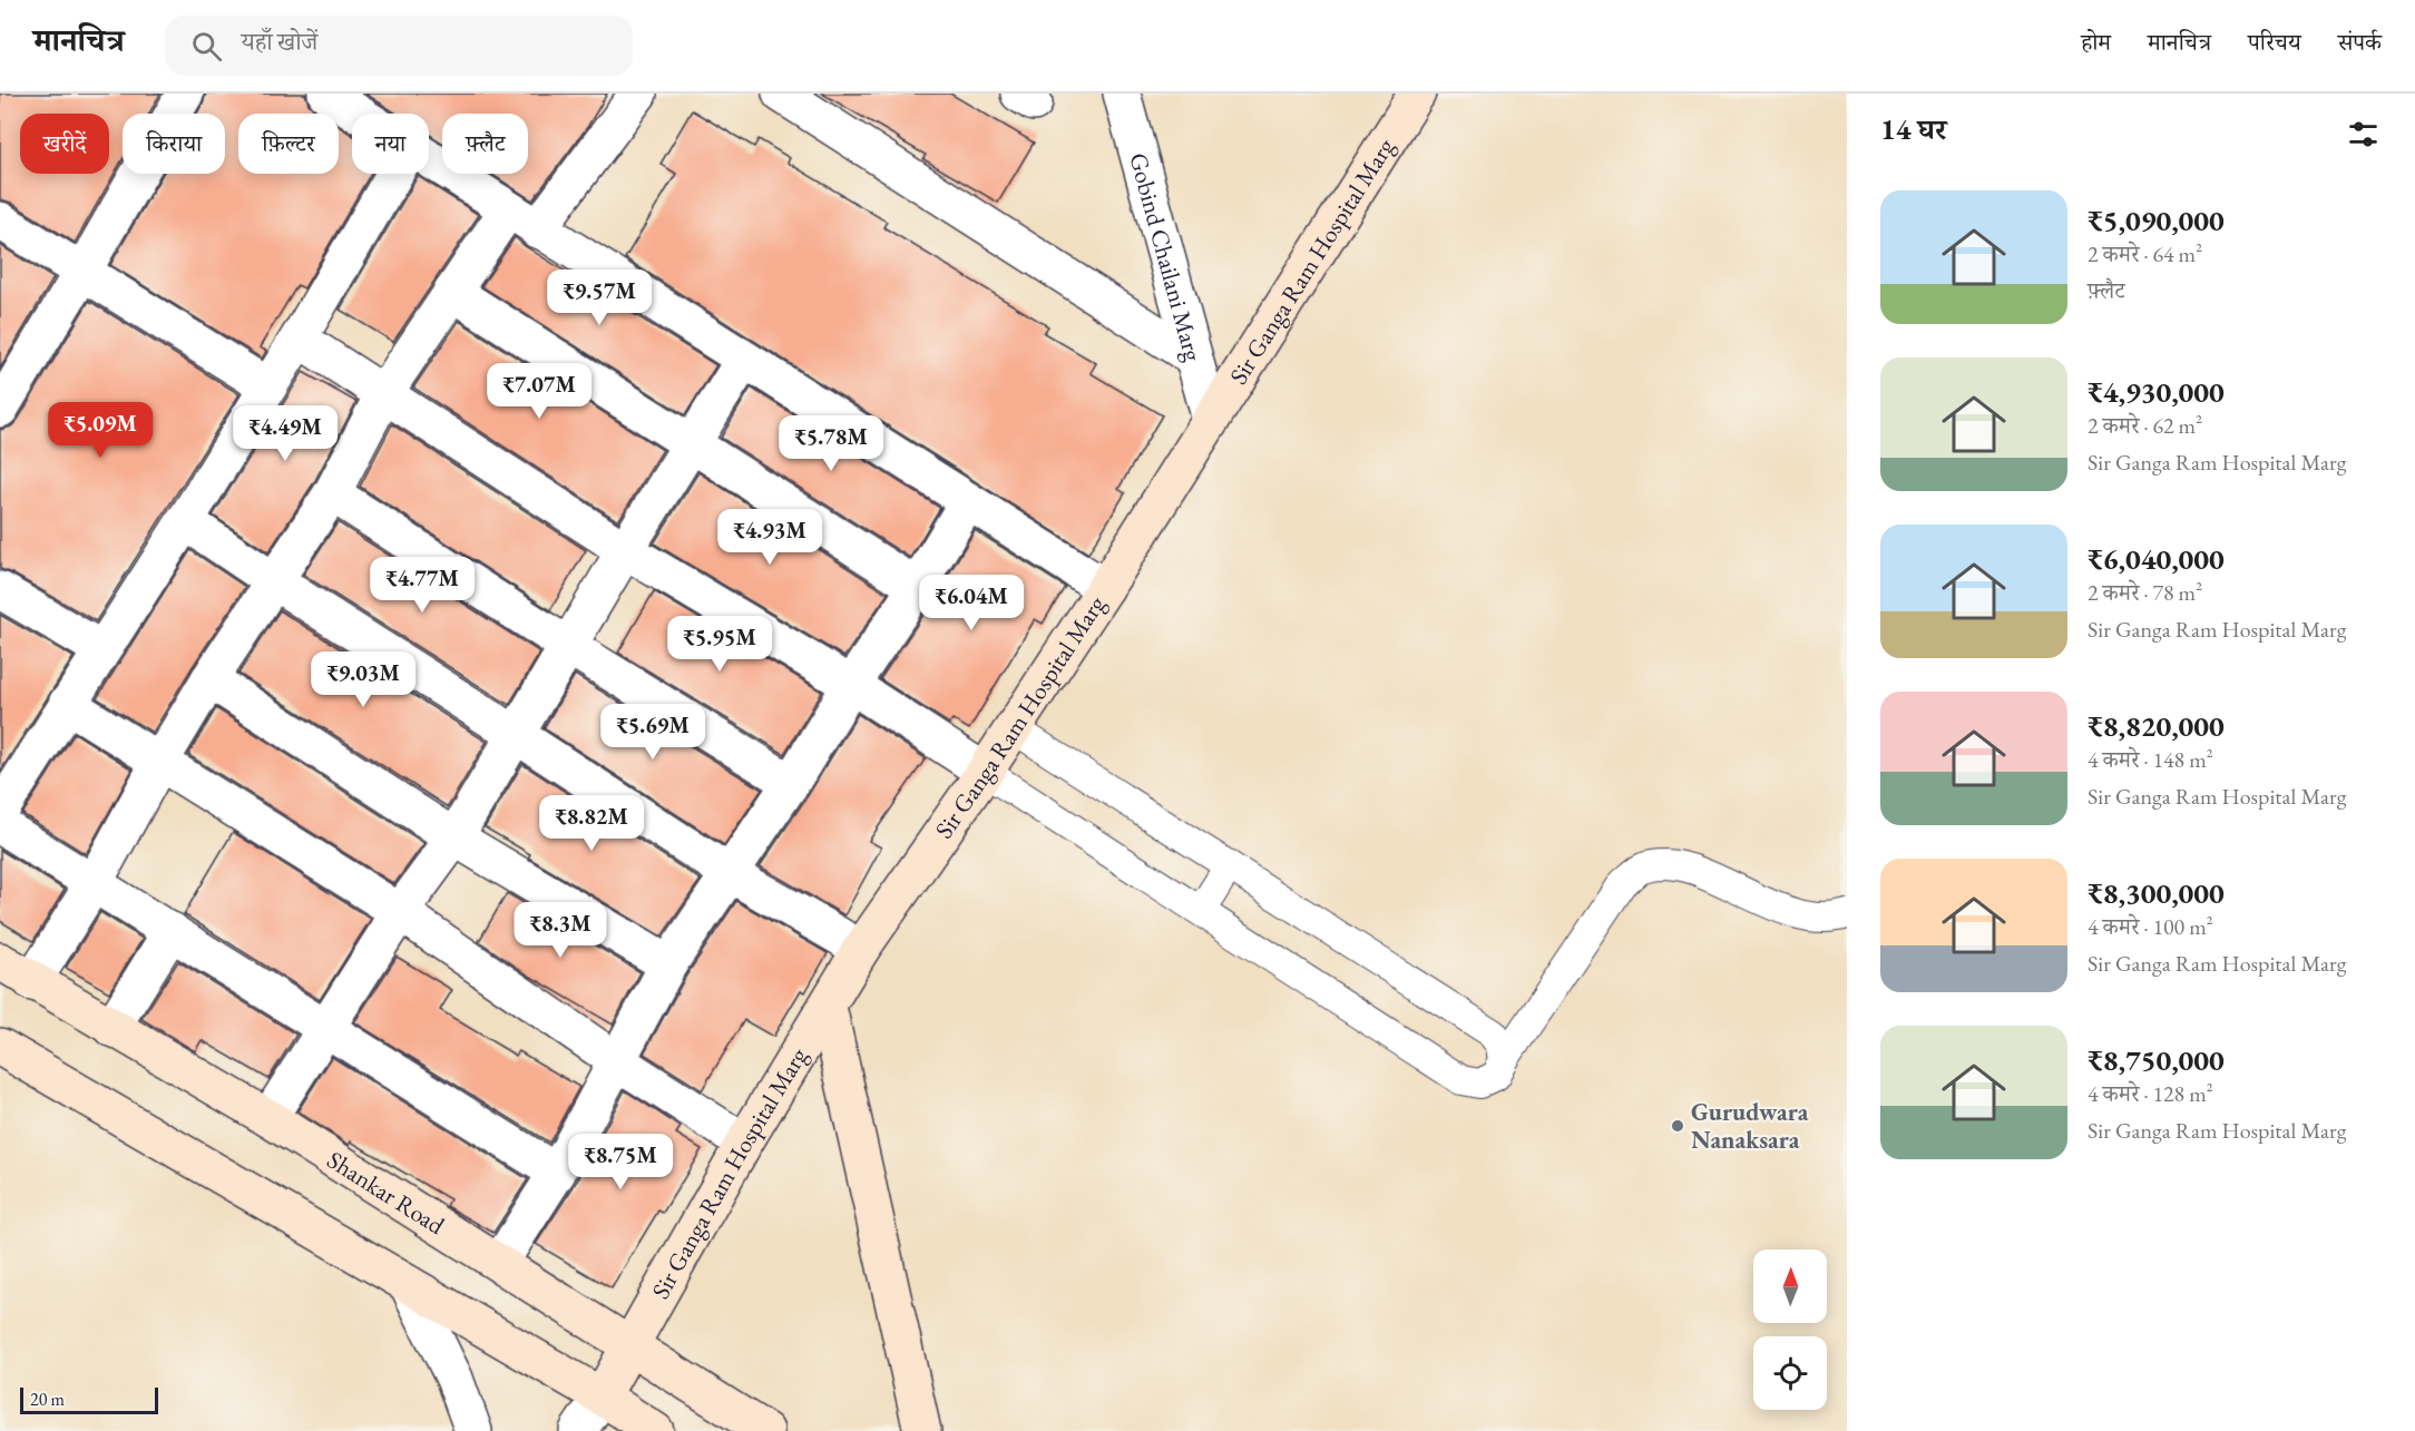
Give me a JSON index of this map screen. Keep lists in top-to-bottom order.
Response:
{
  "streets": {
    "street": ["Gobind Chailani Marg", "Sir Ganga Ram Hospital Marg", "Shankar Road"]
  },
  "crossings": [
    ["Gobind Chailani Marg", "Sir Ganga Ram Hospital Marg"],
    ["Sir Ganga Ram Hospital Marg", "Shankar Road"]
  ],
  "places": ["Gurudwara Nanaksara"],
  "scale_bar": "20 m",
  "north": "top",
  "page": {
    "header": "मानचित्र",
    "search": "यहाँ खोजें",
    "nav": [
      "होम",
      "मानचित्र",
      "परिचय",
      "संपर्क"
    ],
    "heading": "14 घर",
    "chip": [
      "खरीदें",
      "किराया",
      "फ़िल्टर",
      "नया",
      "फ़्लैट"
    ],
    "list": [
      {
        "name": "₹5,090,000",
        "note": "2 कमरे · 64 m² · फ़्लैट"
      },
      {
        "name": "₹4,930,000",
        "note": "2 कमरे · 62 m² · Sir Ganga Ram Hospital Marg"
      },
      {
        "name": "₹6,040,000",
        "note": "2 कमरे · 78 m² · Sir Ganga Ram Hospital Marg"
      },
      {
        "name": "₹8,820,000",
        "note": "4 कमरे · 148 m² · Sir Ganga Ram Hospital Marg"
      },
      {
        "name": "₹8,300,000",
        "note": "4 कमरे · 100 m² · Sir Ganga Ram Hospital Marg"
      },
      {
        "name": "₹8,750,000",
        "note": "4 कमरे · 128 m² · Sir Ganga Ram Hospital Marg"
      }
    ],
    "price": [
      "₹9.57M",
      "₹7.07M",
      "₹5.09M",
      "₹4.49M",
      "₹5.78M",
      "₹4.93M",
      "₹4.77M",
      "₹6.04M",
      "₹5.95M",
      "₹9.03M",
      "₹5.69M",
      "₹8.82M",
      "₹8.3M",
      "₹8.75M"
    ],
    "scale": "20 m"
  }
}
